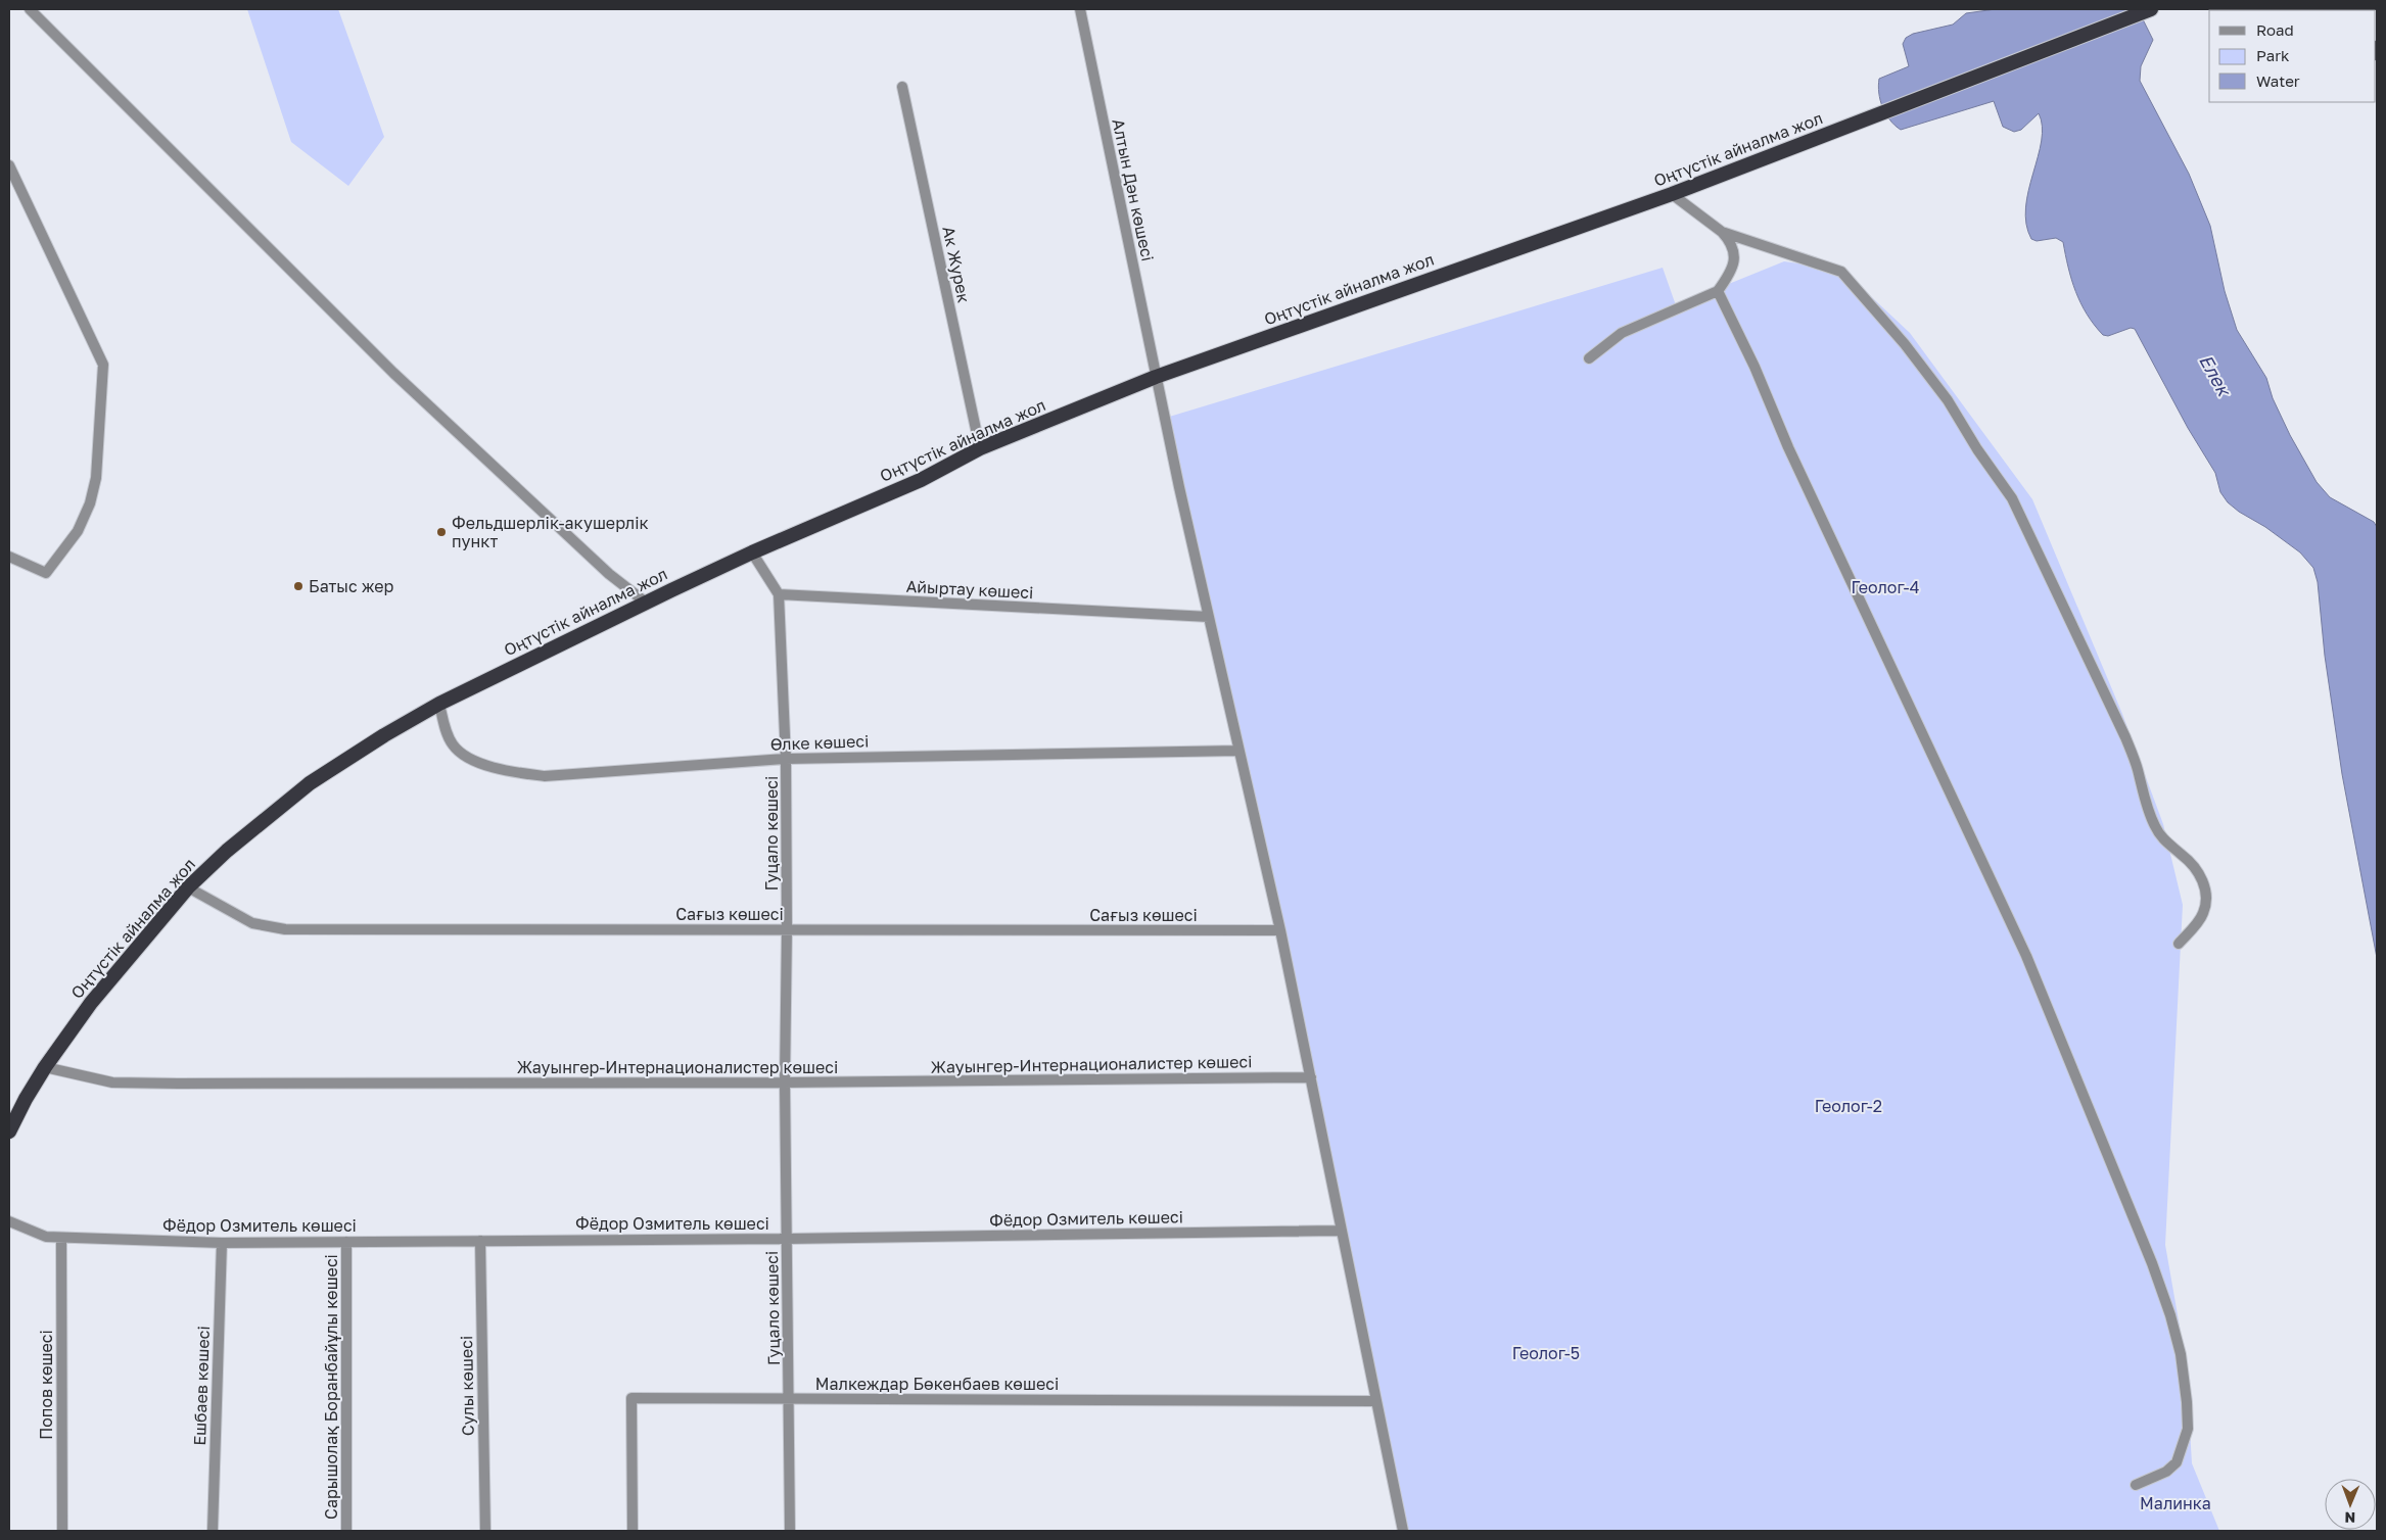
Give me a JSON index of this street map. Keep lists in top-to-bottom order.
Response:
{
  "streets": {
    "highway": ["Оңтүстік айналма жол"],
    "street": [
      "Алтын Дән көшесі",
      "Ак Журек",
      "Айыртау көшесі",
      "Өлке көшесі",
      "Гуцало көшесі",
      "Сағыз көшесі",
      "Жауынгер-Интернационалистер көшесі",
      "Фёдор Озмитель көшесі",
      "Малкеждар Бөкенбаев көшесі",
      "Попов көшесі",
      "Ешбаев көшесі",
      "Сулы көшесі",
      "Сарышолақ Боранбайұлы көшесі"
    ]
  },
  "crossings": [
    ["Оңтүстік айналма жол", "Алтын Дән көшесі"],
    ["Оңтүстік айналма жол", "Ак Журек"],
    ["Оңтүстік айналма жол", "Өлке көшесі"],
    ["Оңтүстік айналма жол", "Сағыз көшесі"],
    ["Оңтүстік айналма жол", "Жауынгер-Интернационалистер көшесі"],
    ["Алтын Дән көшесі", "Айыртау көшесі"],
    ["Алтын Дән көшесі", "Өлке көшесі"],
    ["Алтын Дән көшесі", "Сағыз көшесі"],
    ["Алтын Дән көшесі", "Жауынгер-Интернационалистер көшесі"],
    ["Алтын Дән көшесі", "Фёдор Озмитель көшесі"],
    ["Алтын Дән көшесі", "Малкеждар Бөкенбаев көшесі"],
    ["Айыртау көшесі", "Гуцало көшесі"],
    ["Өлке көшесі", "Гуцало көшесі"],
    ["Гуцало көшесі", "Сағыз көшесі"],
    ["Гуцало көшесі", "Жауынгер-Интернационалистер көшесі"],
    ["Гуцало көшесі", "Фёдор Озмитель көшесі"],
    ["Гуцало көшесі", "Малкеждар Бөкенбаев көшесі"],
    ["Фёдор Озмитель көшесі", "Попов көшесі"],
    ["Фёдор Озмитель көшесі", "Ешбаев көшесі"],
    ["Фёдор Озмитель көшесі", "Сулы көшесі"],
    ["Фёдор Озмитель көшесі", "Сарышолақ Боранбайұлы көшесі"]
  ],
  "water": ["Елек"],
  "parks": [
    "Геолог-4",
    "Геолог-2",
    "Геолог-5",
    "Малинка"
  ],
  "places": ["Фельдшерлік-акушерлік пункт", "Батыс жер"],
  "legend": ["Road", "Park", "Water"],
  "north": "bottom"
}
